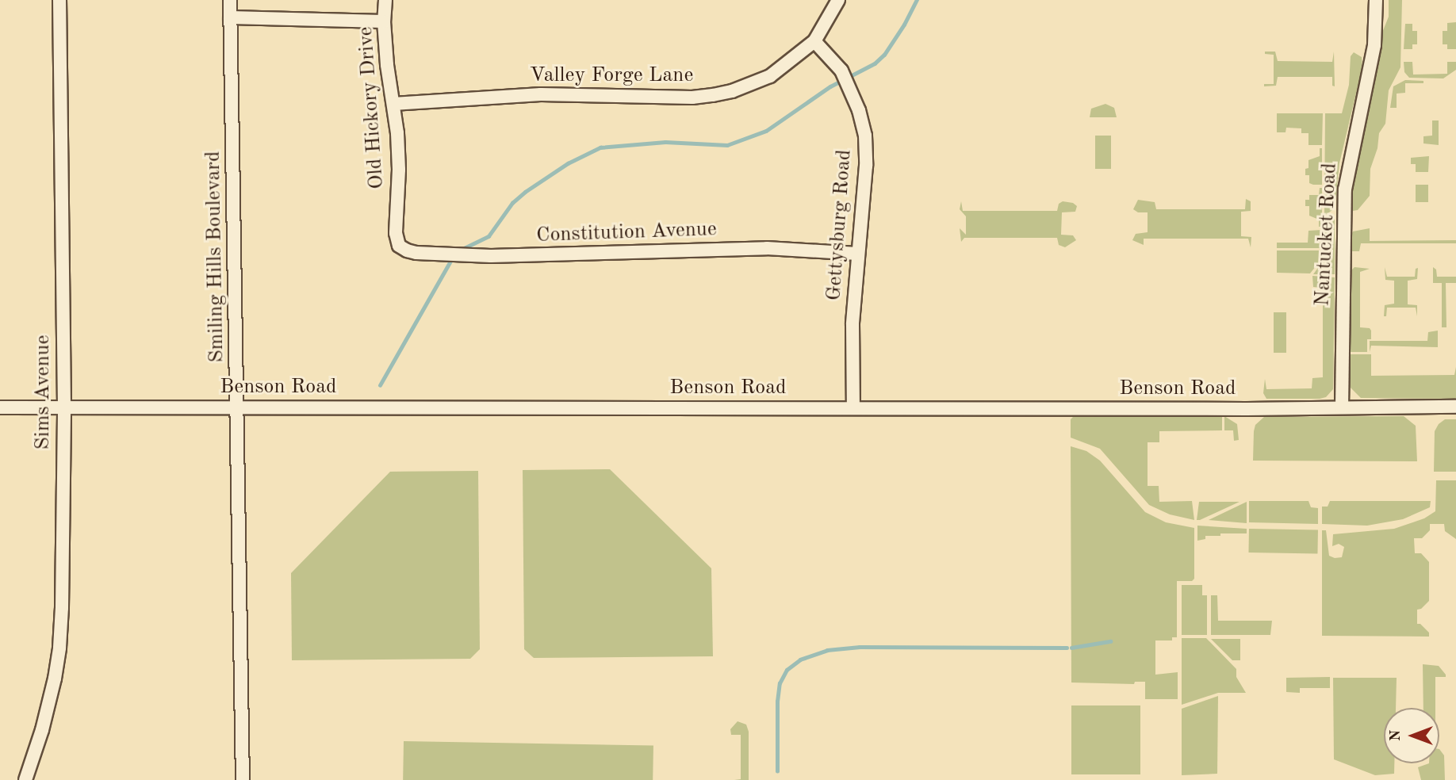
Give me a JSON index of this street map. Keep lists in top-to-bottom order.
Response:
{
  "streets": {
    "street": [
      "Valley Forge Lane",
      "Old Hickory Drive",
      "Gettysburg Road",
      "Constitution Avenue",
      "Nantucket Road",
      "Smiling Hills Boulevard",
      "Benson Road",
      "Sims Avenue"
    ]
  },
  "crossings": [
    ["Valley Forge Lane", "Old Hickory Drive"],
    ["Valley Forge Lane", "Gettysburg Road"],
    ["Old Hickory Drive", "Constitution Avenue"],
    ["Gettysburg Road", "Constitution Avenue"],
    ["Gettysburg Road", "Benson Road"],
    ["Nantucket Road", "Benson Road"],
    ["Smiling Hills Boulevard", "Benson Road"],
    ["Benson Road", "Sims Avenue"]
  ],
  "north": "left"
}
